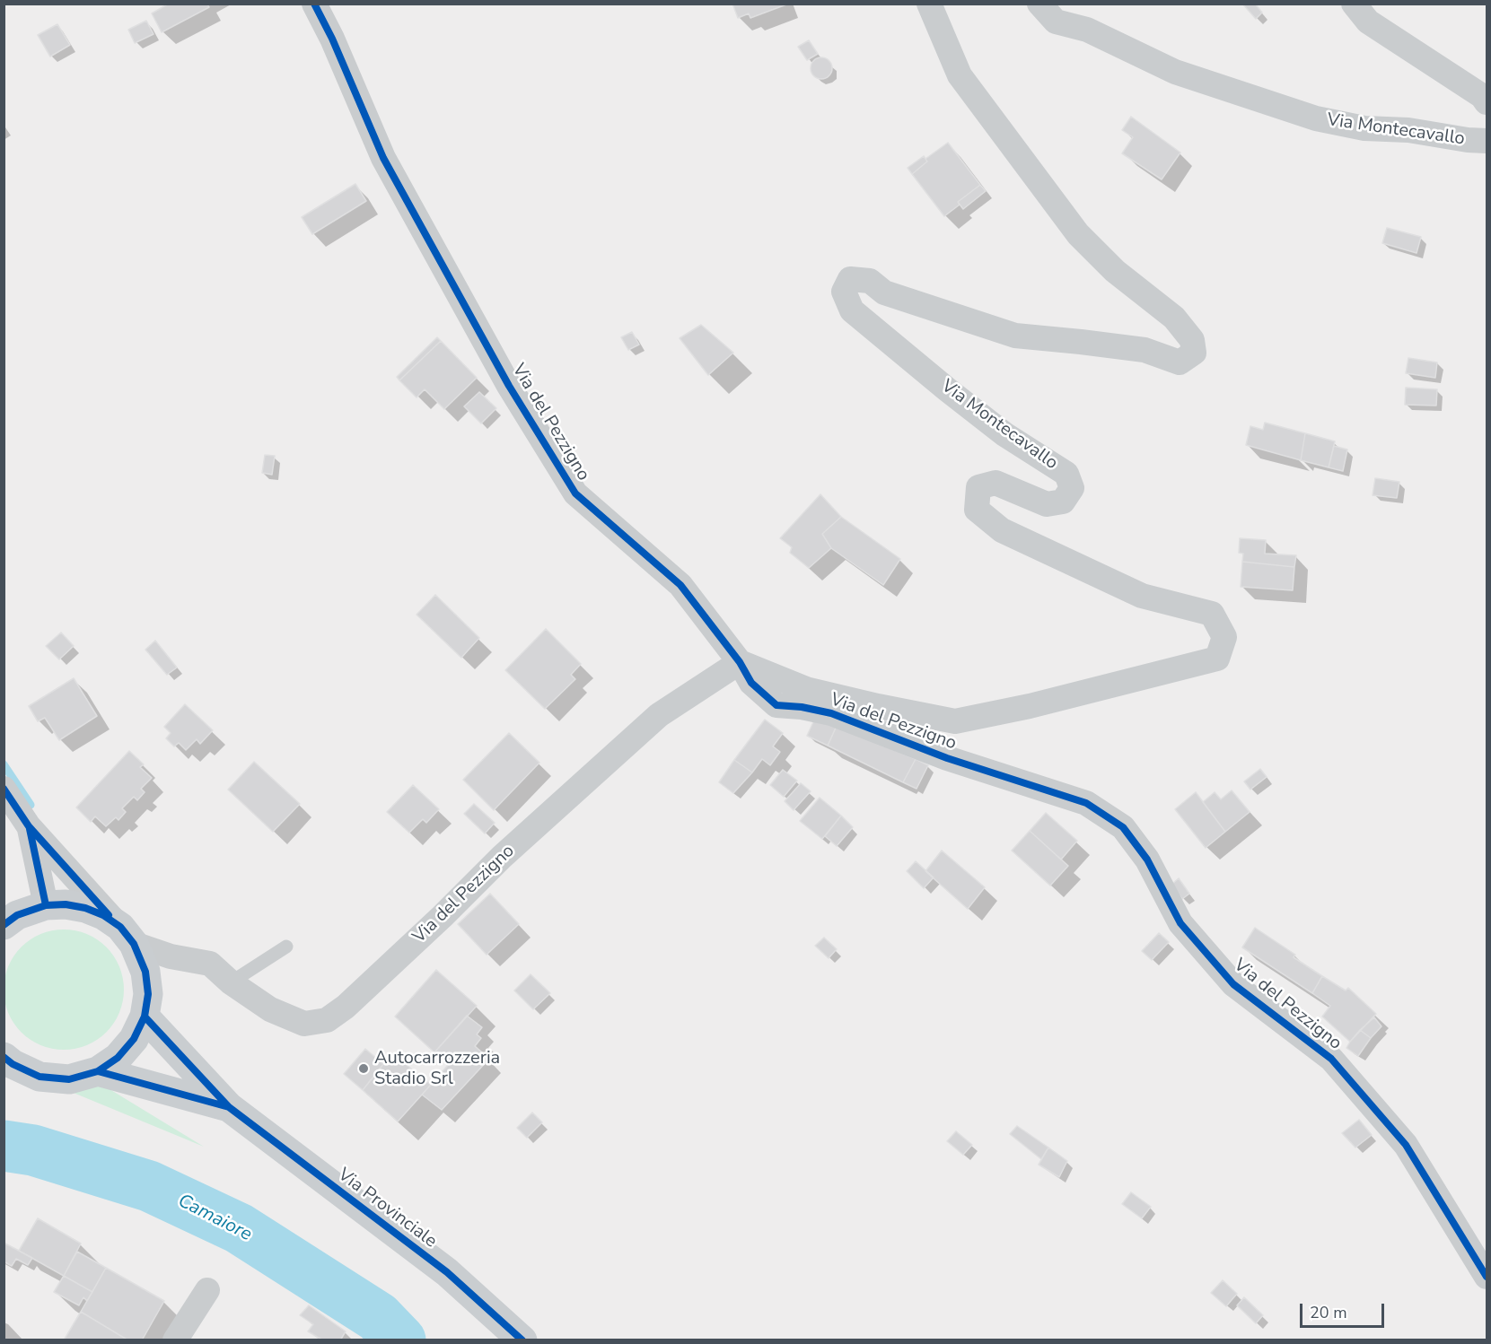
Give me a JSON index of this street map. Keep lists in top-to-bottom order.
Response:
{
  "streets": {
    "main road": ["Via Provinciale"],
    "street": ["Via Montecavallo", "Via del Pezzigno"]
  },
  "crossings": [
    ["Via Montecavallo", "Via del Pezzigno"]
  ],
  "water": ["Camaiore"],
  "places": ["Autocarrozzeria Stadio Srl"],
  "scale_bar": "20 m"
}
